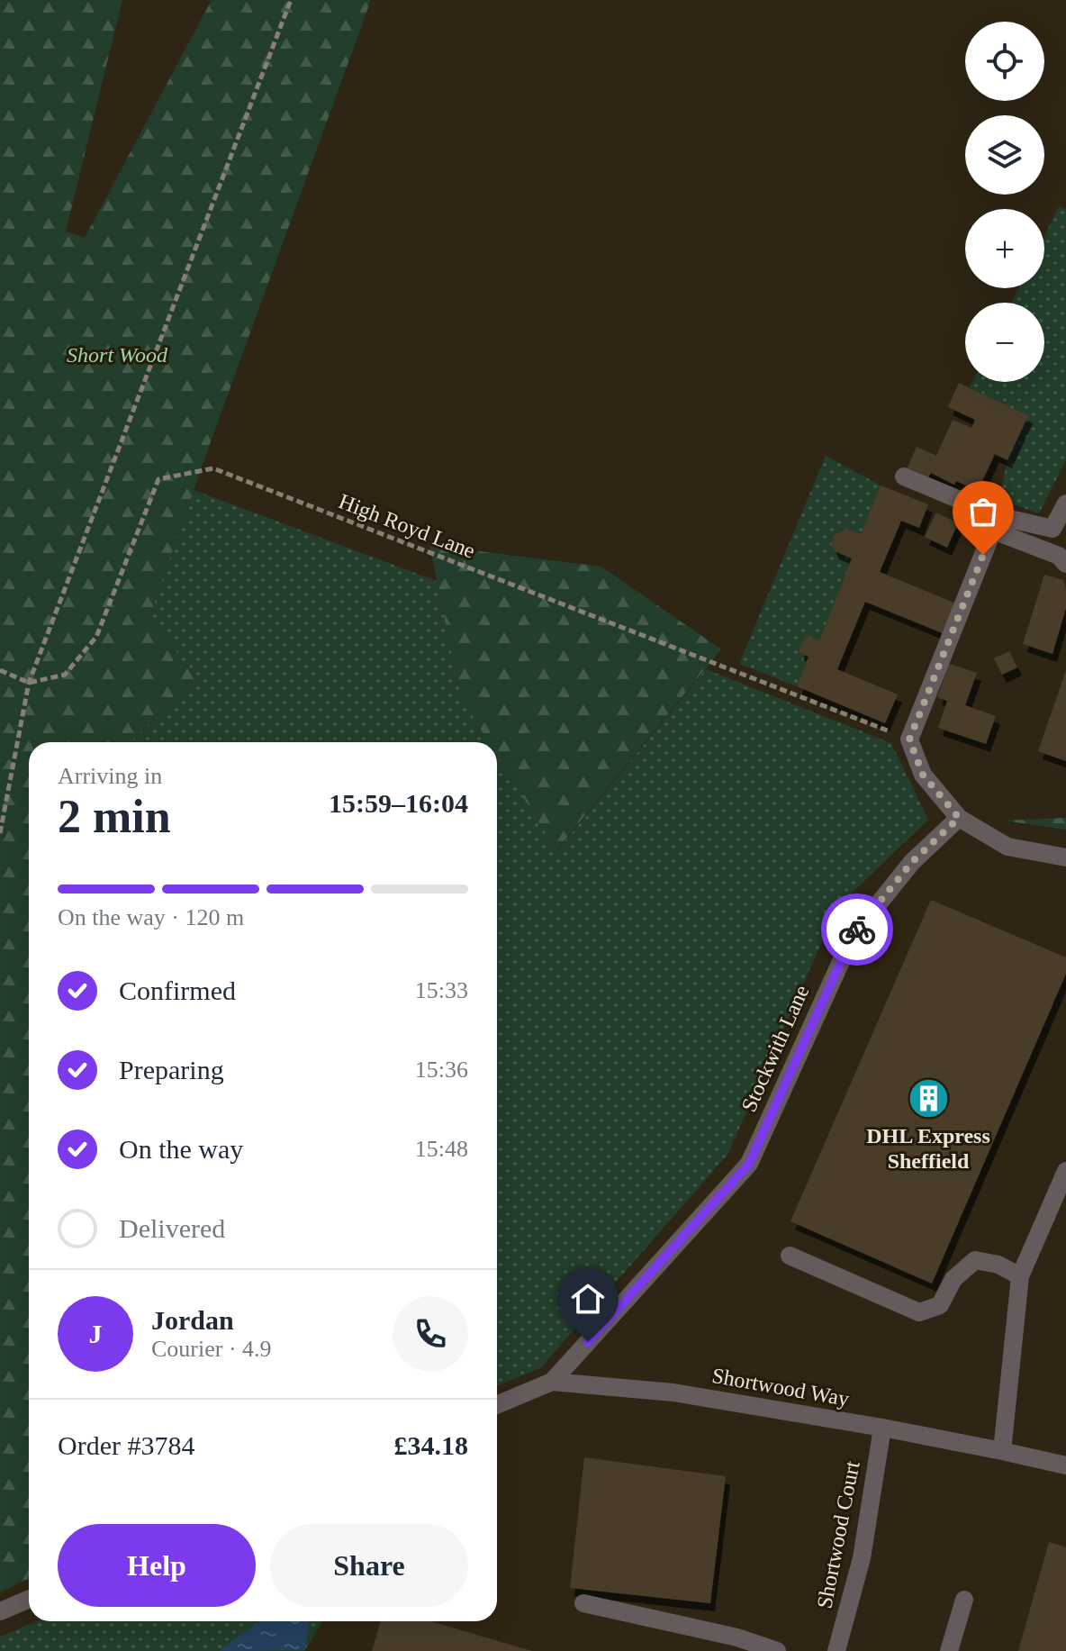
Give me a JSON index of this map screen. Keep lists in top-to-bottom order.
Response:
{
  "streets": {
    "street": ["Stockwith Lane", "Shortwood Way", "Shortwood Court"],
    "path": ["High Royd Lane"]
  },
  "crossings": [
    ["Stockwith Lane", "Shortwood Way"],
    ["Shortwood Way", "Shortwood Court"]
  ],
  "parks": ["Short Wood"],
  "places": {
    "building": ["DHL Express Sheffield"]
  },
  "page": {
    "map_buttons": ["+", "−"],
    "heading": ["2 min", "Arriving in", "15:59–16:04"],
    "panel": [
      "Jordan",
      "Courier · 4.9",
      "Order #3784",
      "£34.18"
    ],
    "bar": "On the way · 120 m",
    "list": [
      ["Confirmed", "15:33"],
      ["Preparing", "15:36"],
      ["On the way", "15:48"],
      "Delivered"
    ],
    "round": "J",
    "buttons": ["Help", "Share"]
  }
}
